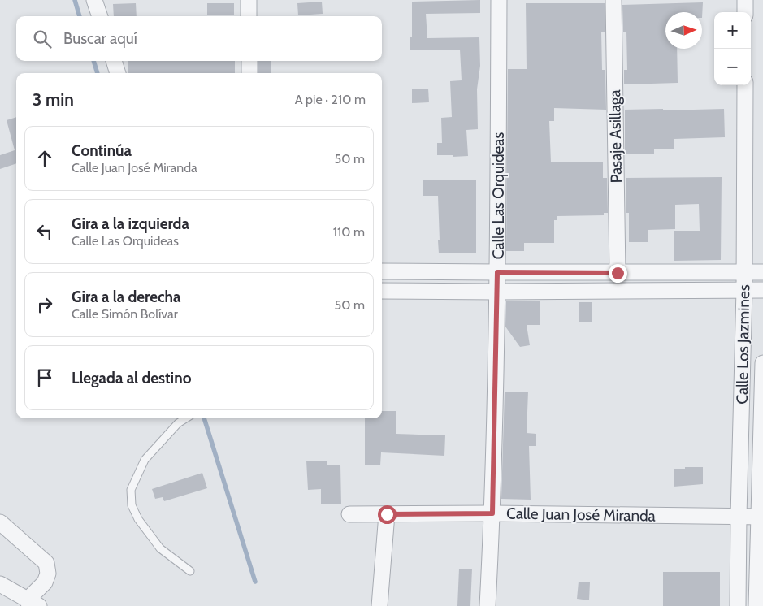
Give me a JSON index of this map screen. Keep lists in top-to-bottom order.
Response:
{
  "streets": {
    "street": [
      "Pasaje Asillaga",
      "Calle Las Orquideas",
      "Calle Los Jazmines",
      "Calle Juan José Miranda"
    ]
  },
  "crossings": [
    ["Calle Las Orquideas", "Calle Juan José Miranda"],
    ["Calle Los Jazmines", "Calle Juan José Miranda"]
  ],
  "north": "right",
  "page": {
    "map_buttons": ["+", "−"],
    "search": "Buscar aquí",
    "heading": ["3 min", "A pie · 210 m"],
    "list": [
      ["Continúa", "Calle Juan José Miranda", "50 m"],
      ["Gira a la izquierda", "Calle Las Orquideas", "110 m"],
      ["Gira a la derecha", "Calle Simón Bolívar", "50 m"],
      "Llegada al destino"
    ]
  }
}
